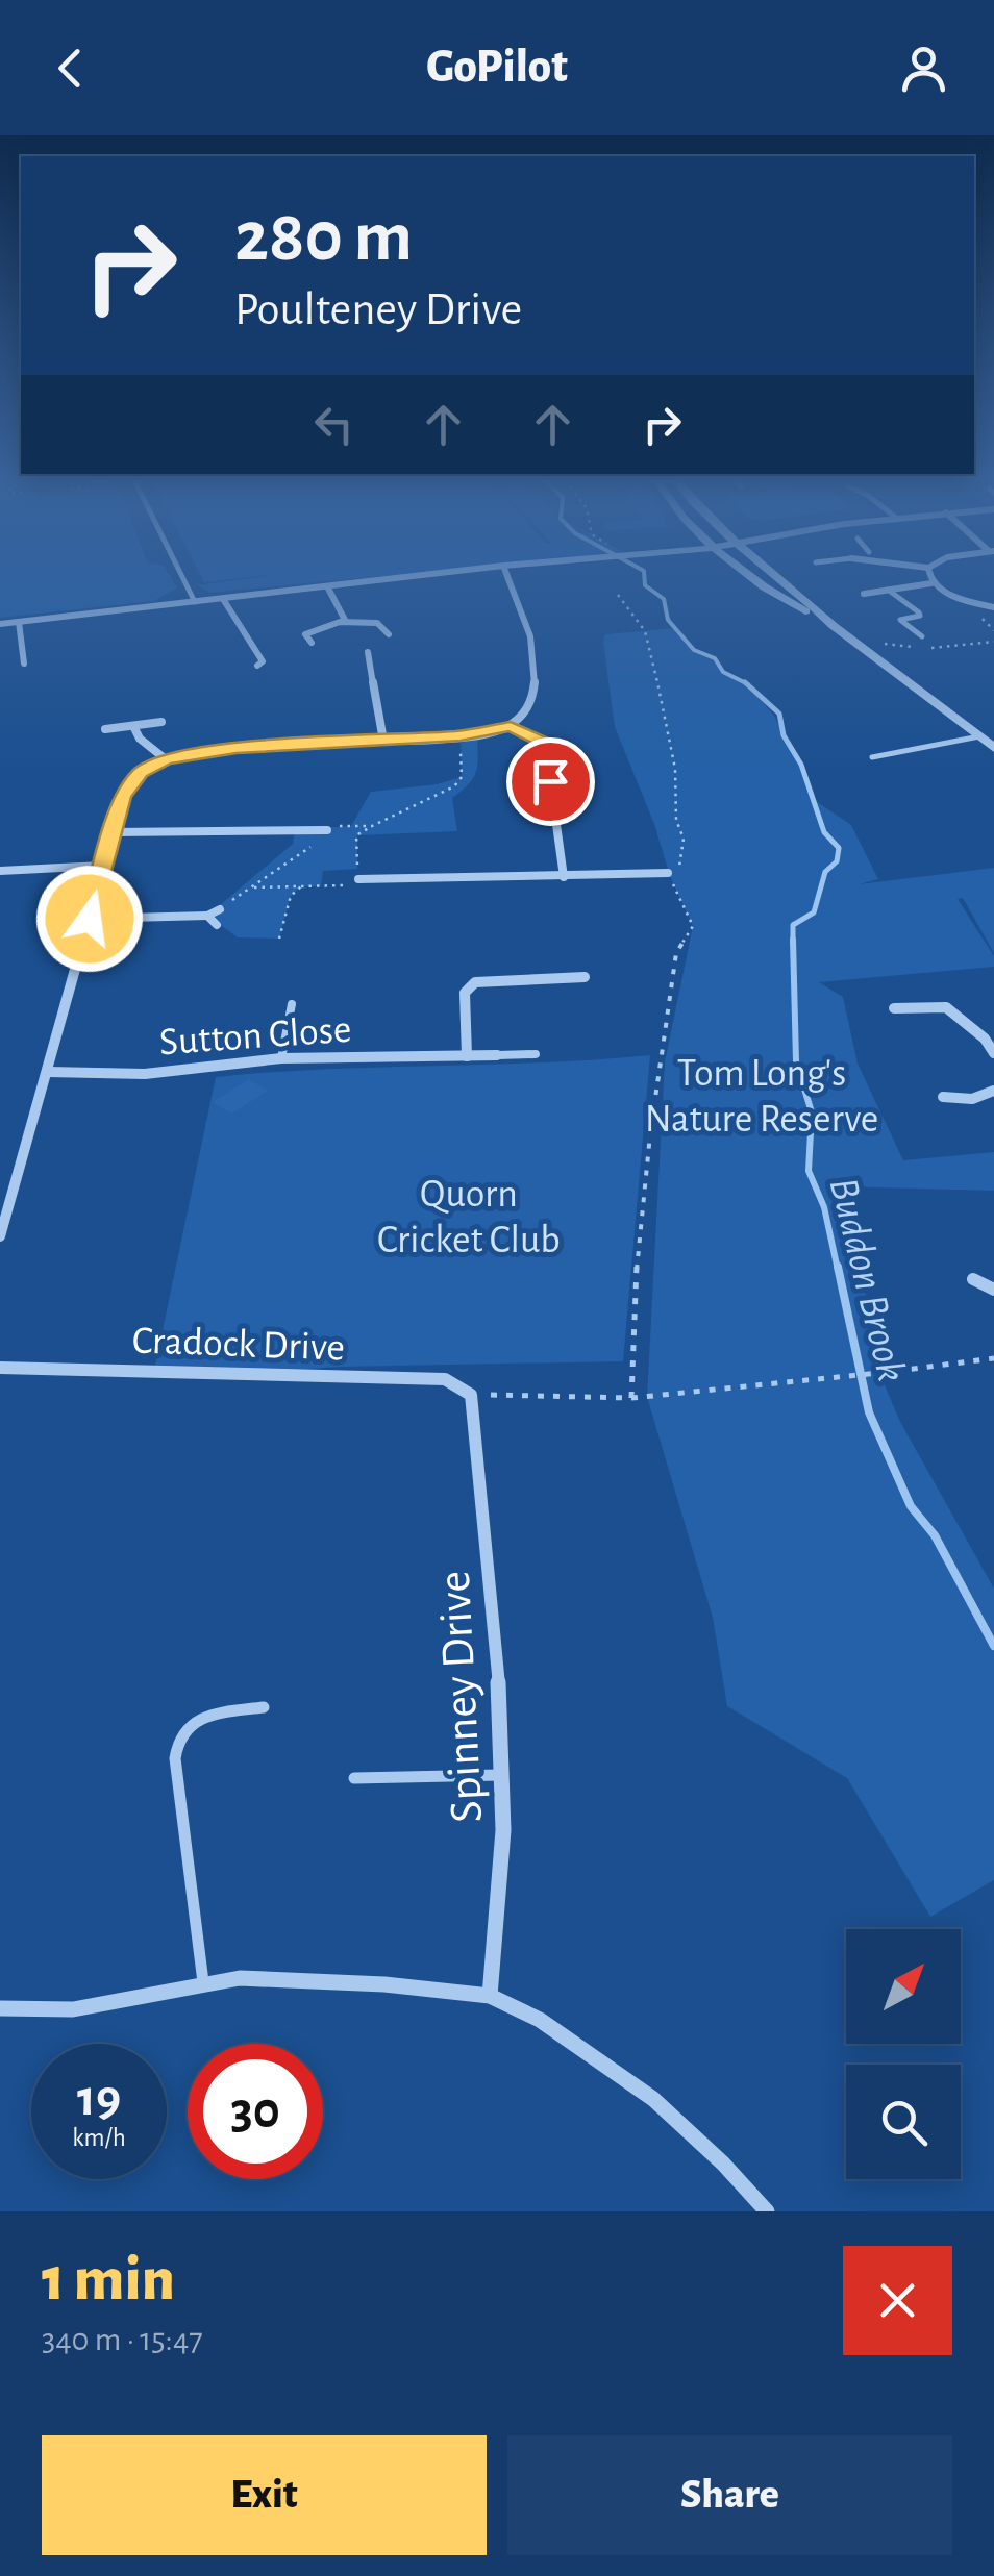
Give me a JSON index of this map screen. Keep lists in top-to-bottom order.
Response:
{
  "streets": {
    "street": ["Sutton Close", "Cradock Drive", "Spinney Drive"]
  },
  "crossings": [
    ["Cradock Drive", "Spinney Drive"]
  ],
  "water": ["Buddon Brook"],
  "parks": ["Tom Long's Nature Reserve", "Quorn Cricket Club"],
  "north": "top right",
  "page": {
    "header": "GoPilot",
    "turn": ["280 m", "Poulteney Drive"],
    "speed": "19 km/h",
    "limit": "30",
    "heading": ["1 min", "340 m · 15:47"],
    "buttons": ["Exit", "Share"]
  }
}
